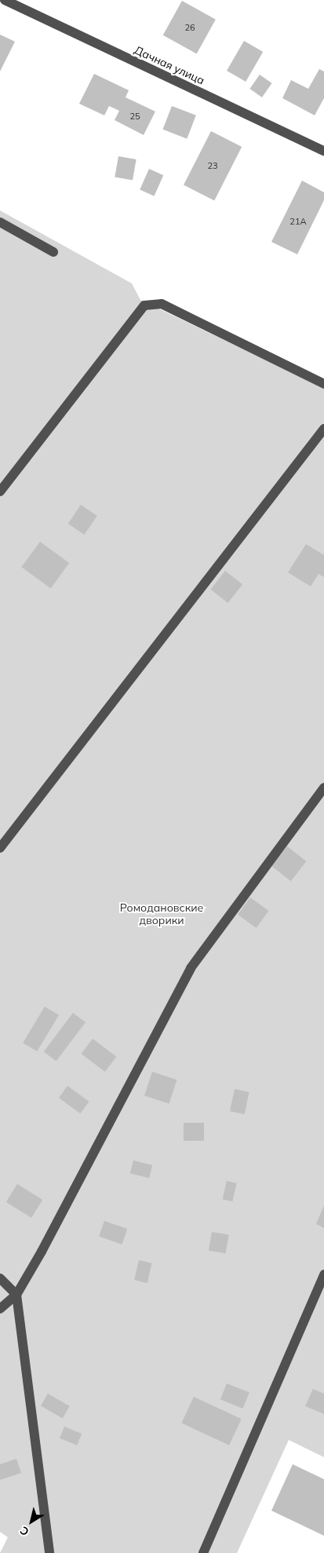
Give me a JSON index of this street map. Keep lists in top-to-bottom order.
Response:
{
  "streets": {
    "street": ["Дачная улица"]
  },
  "parks": ["Ромодановские дворики"],
  "house_numbers": [
    "26",
    "25",
    "23",
    "21А"
  ],
  "north": "bottom left"
}
